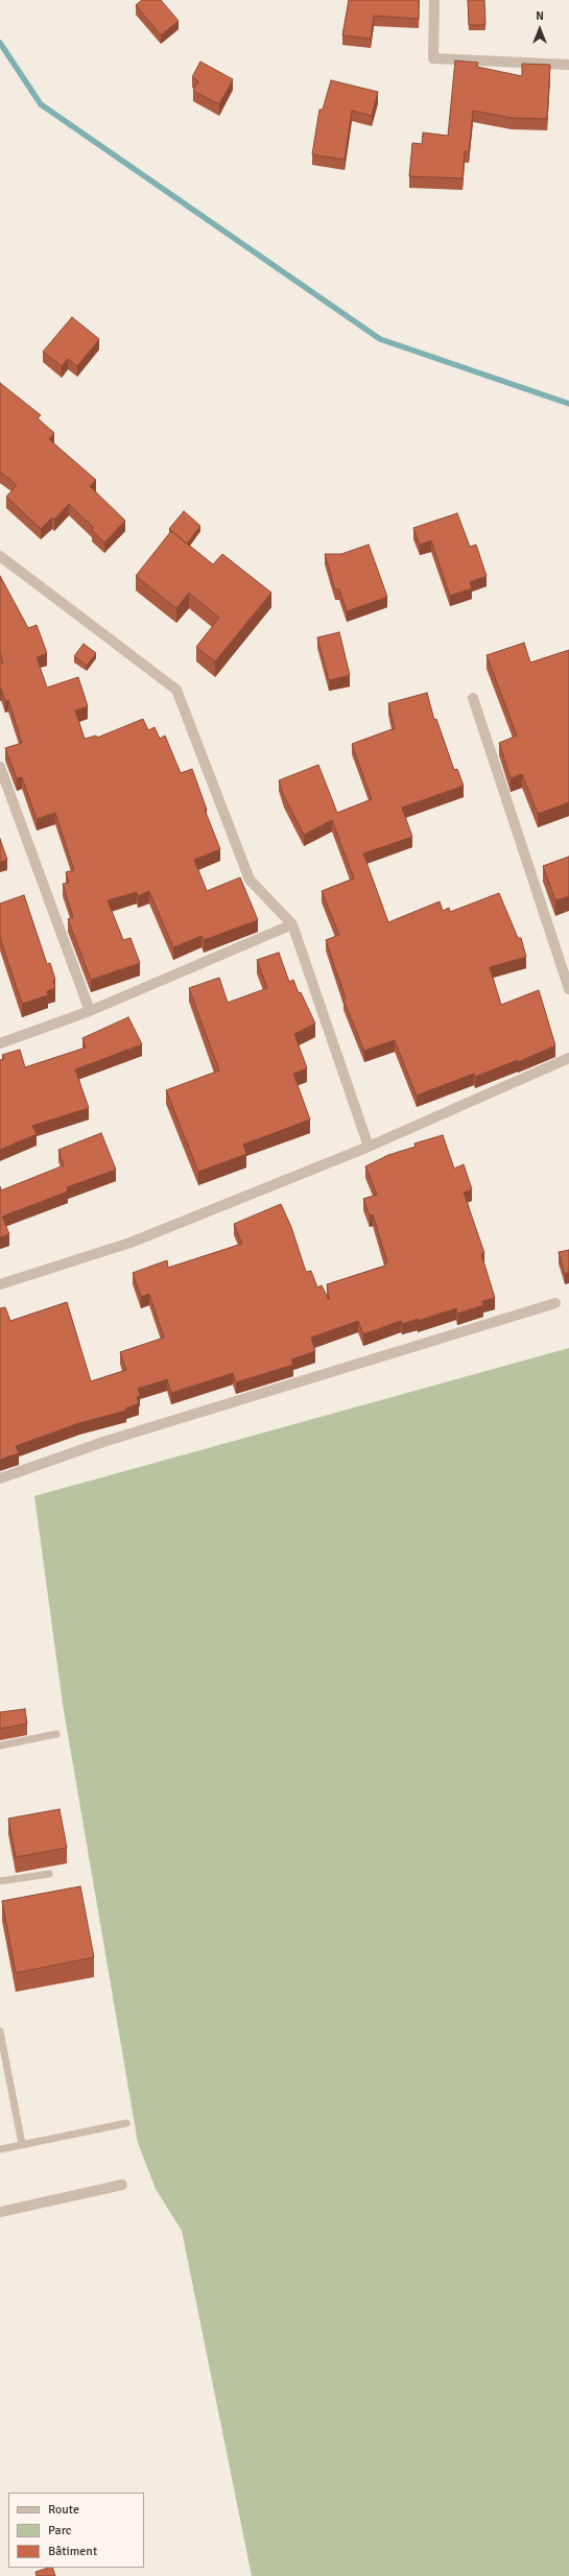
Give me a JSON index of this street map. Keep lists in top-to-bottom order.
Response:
{
  "legend": ["Route", "Parc", "Bâtiment"],
  "north": "top"
}
